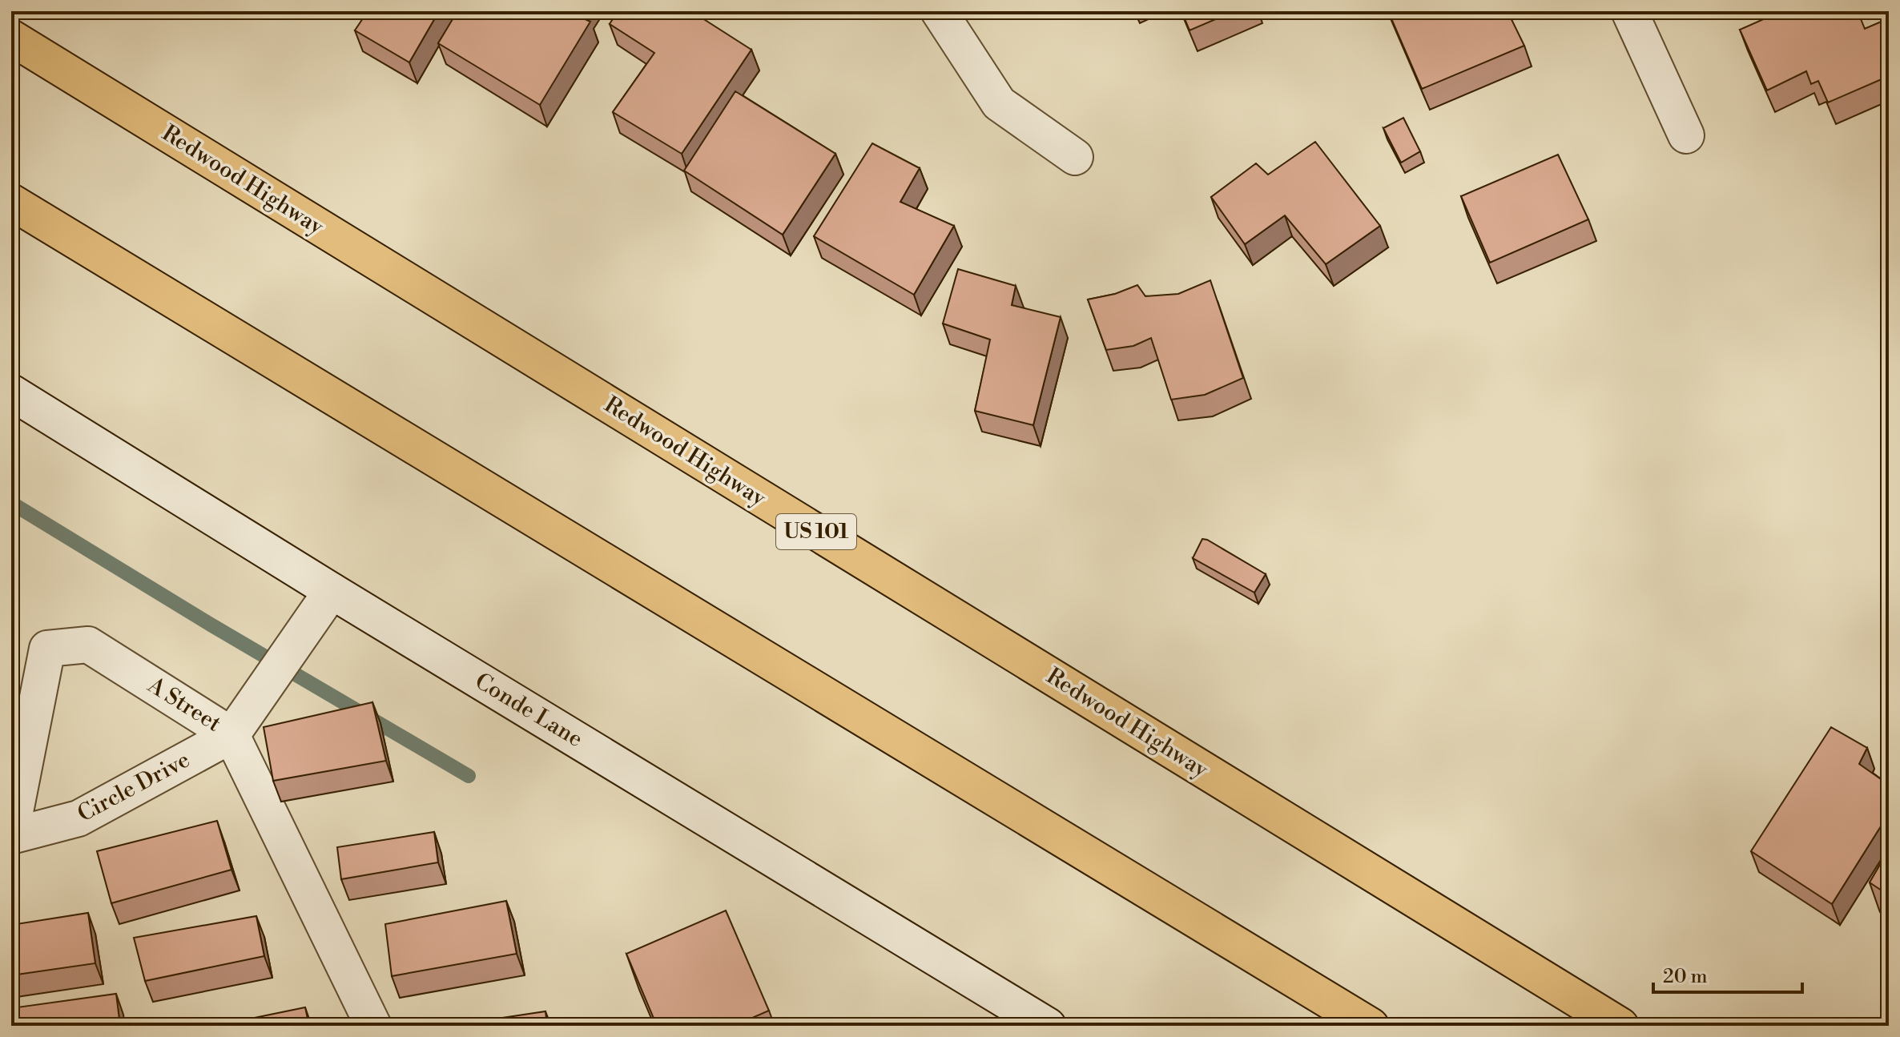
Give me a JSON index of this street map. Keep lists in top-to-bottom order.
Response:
{
  "streets": {
    "highway": ["Redwood Highway", "US 101"],
    "street": ["A Street", "Conde Lane", "Circle Drive"]
  },
  "crossings": [
    ["A Street", "Circle Drive"],
    ["Conde Lane", "Circle Drive"]
  ],
  "scale_bar": "20 m"
}
